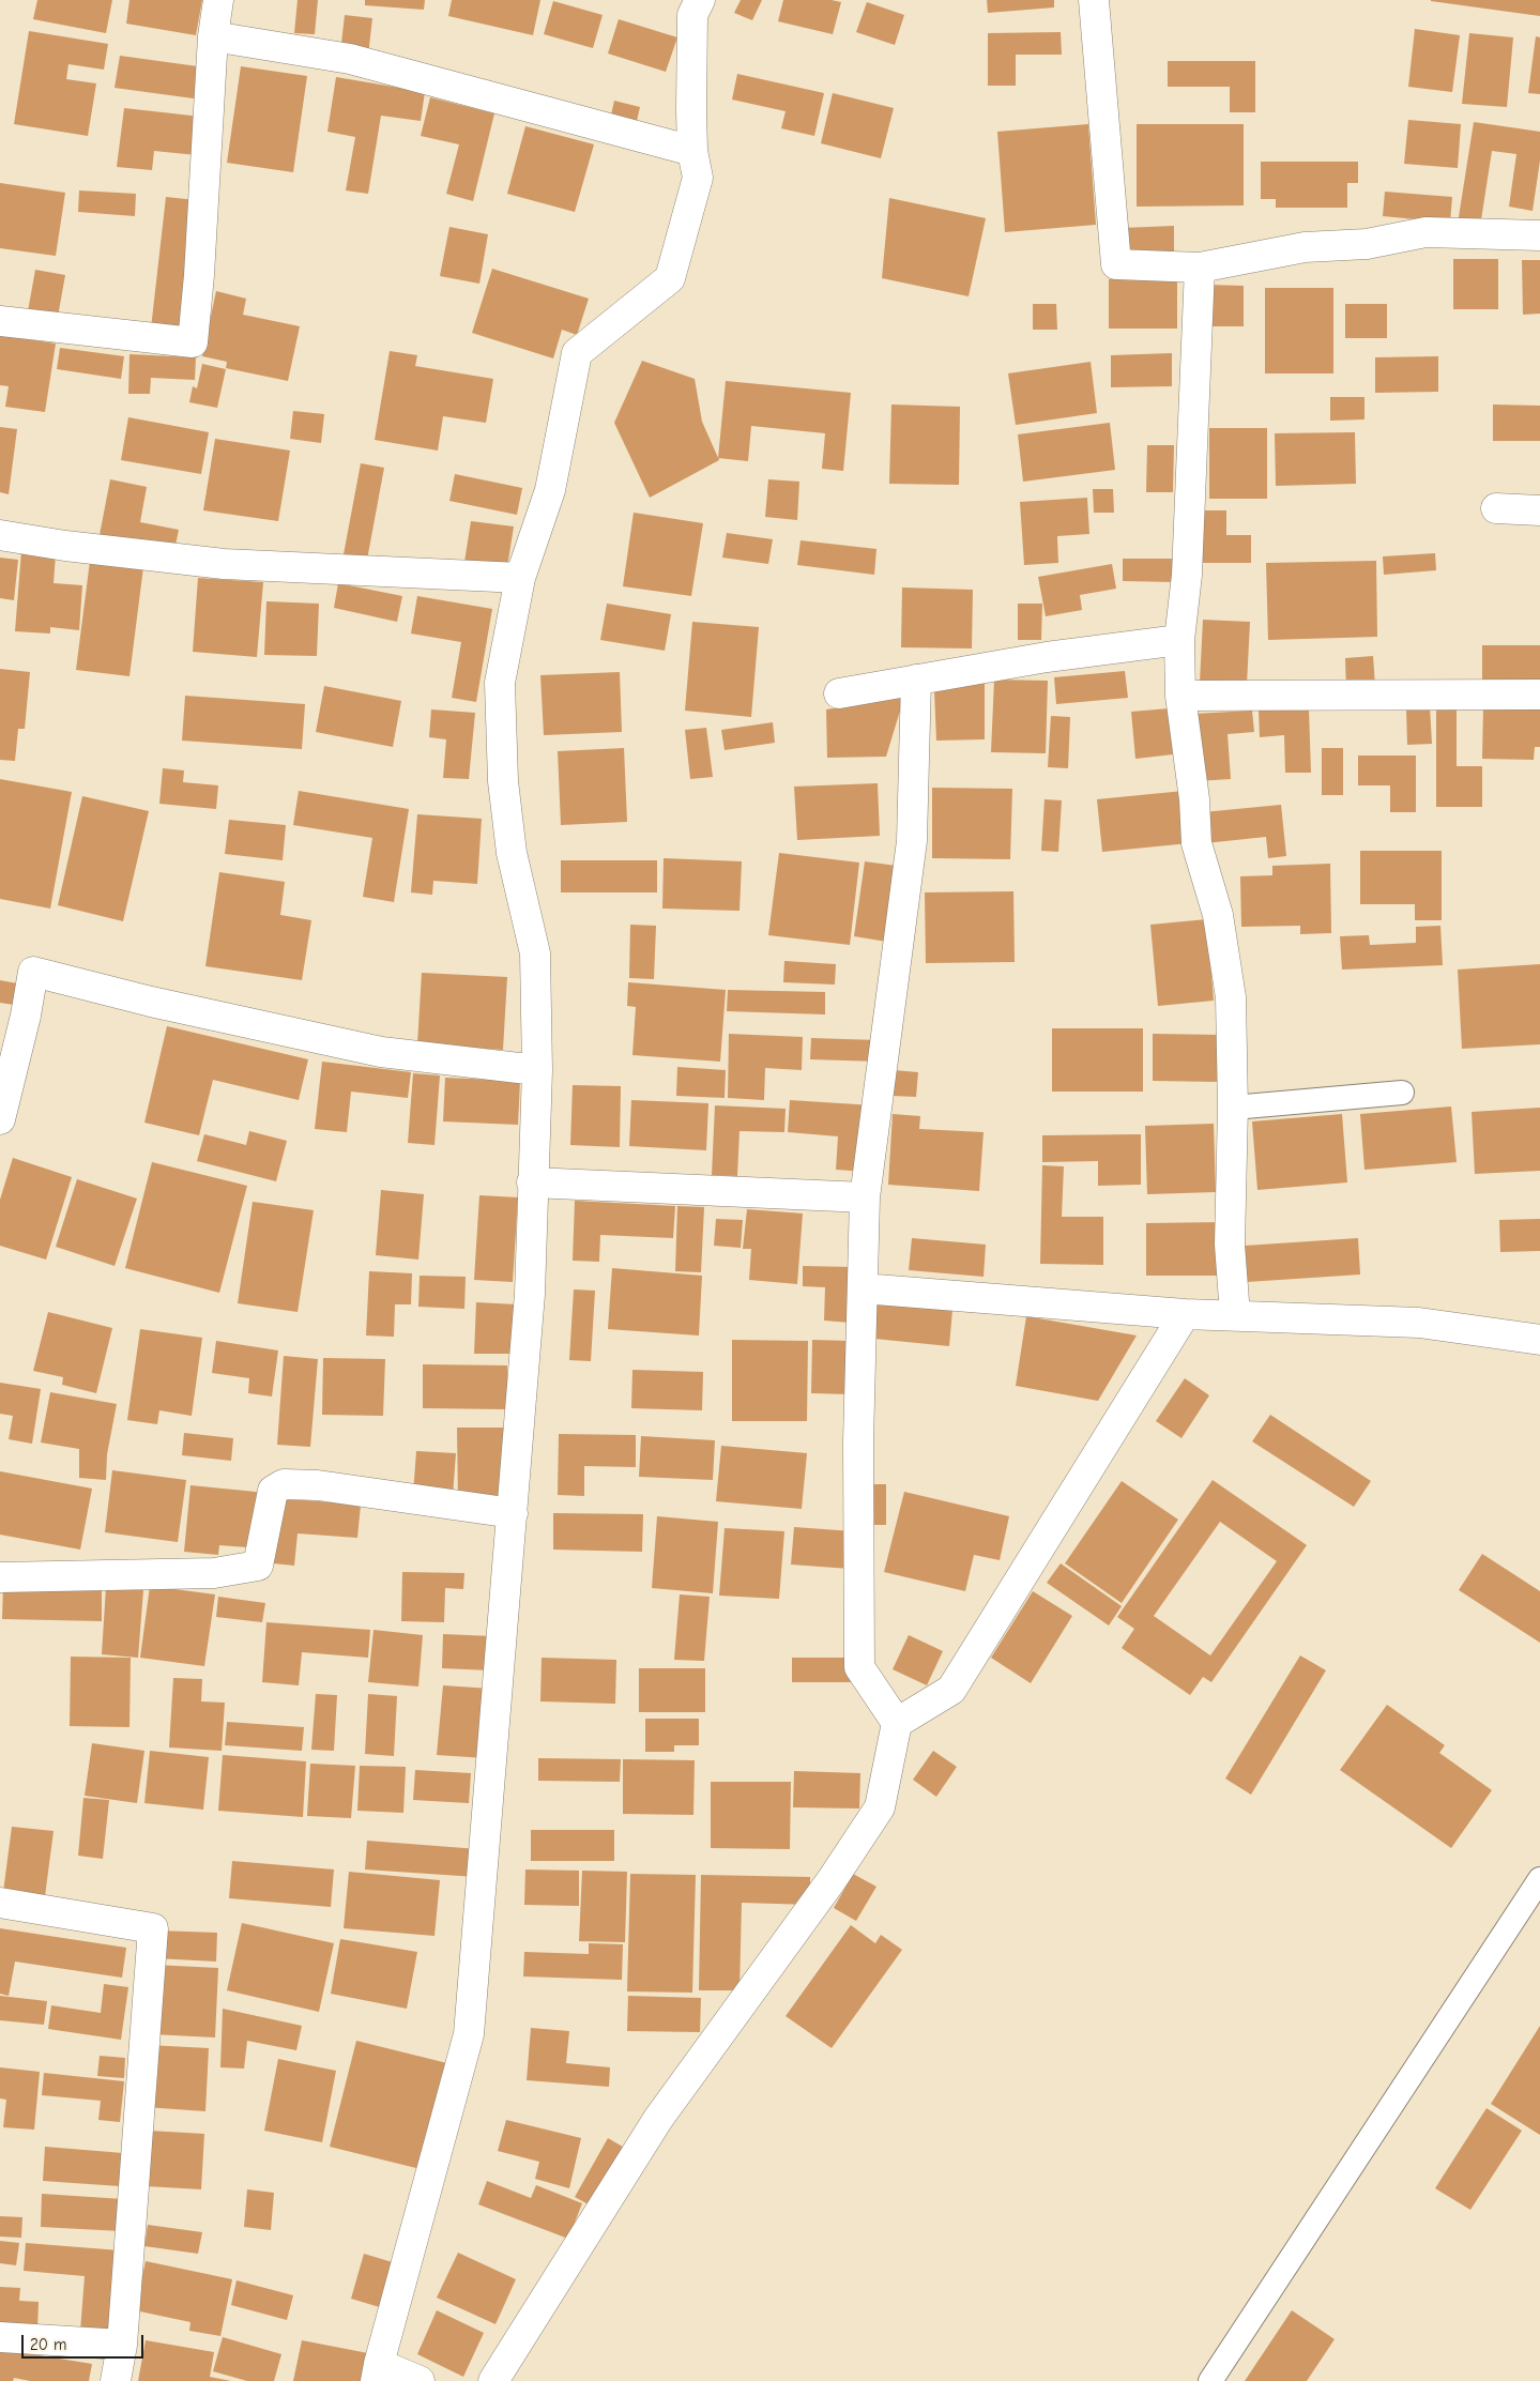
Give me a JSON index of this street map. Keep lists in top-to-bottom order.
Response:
{
  "scale_bar": "20 m"
}
